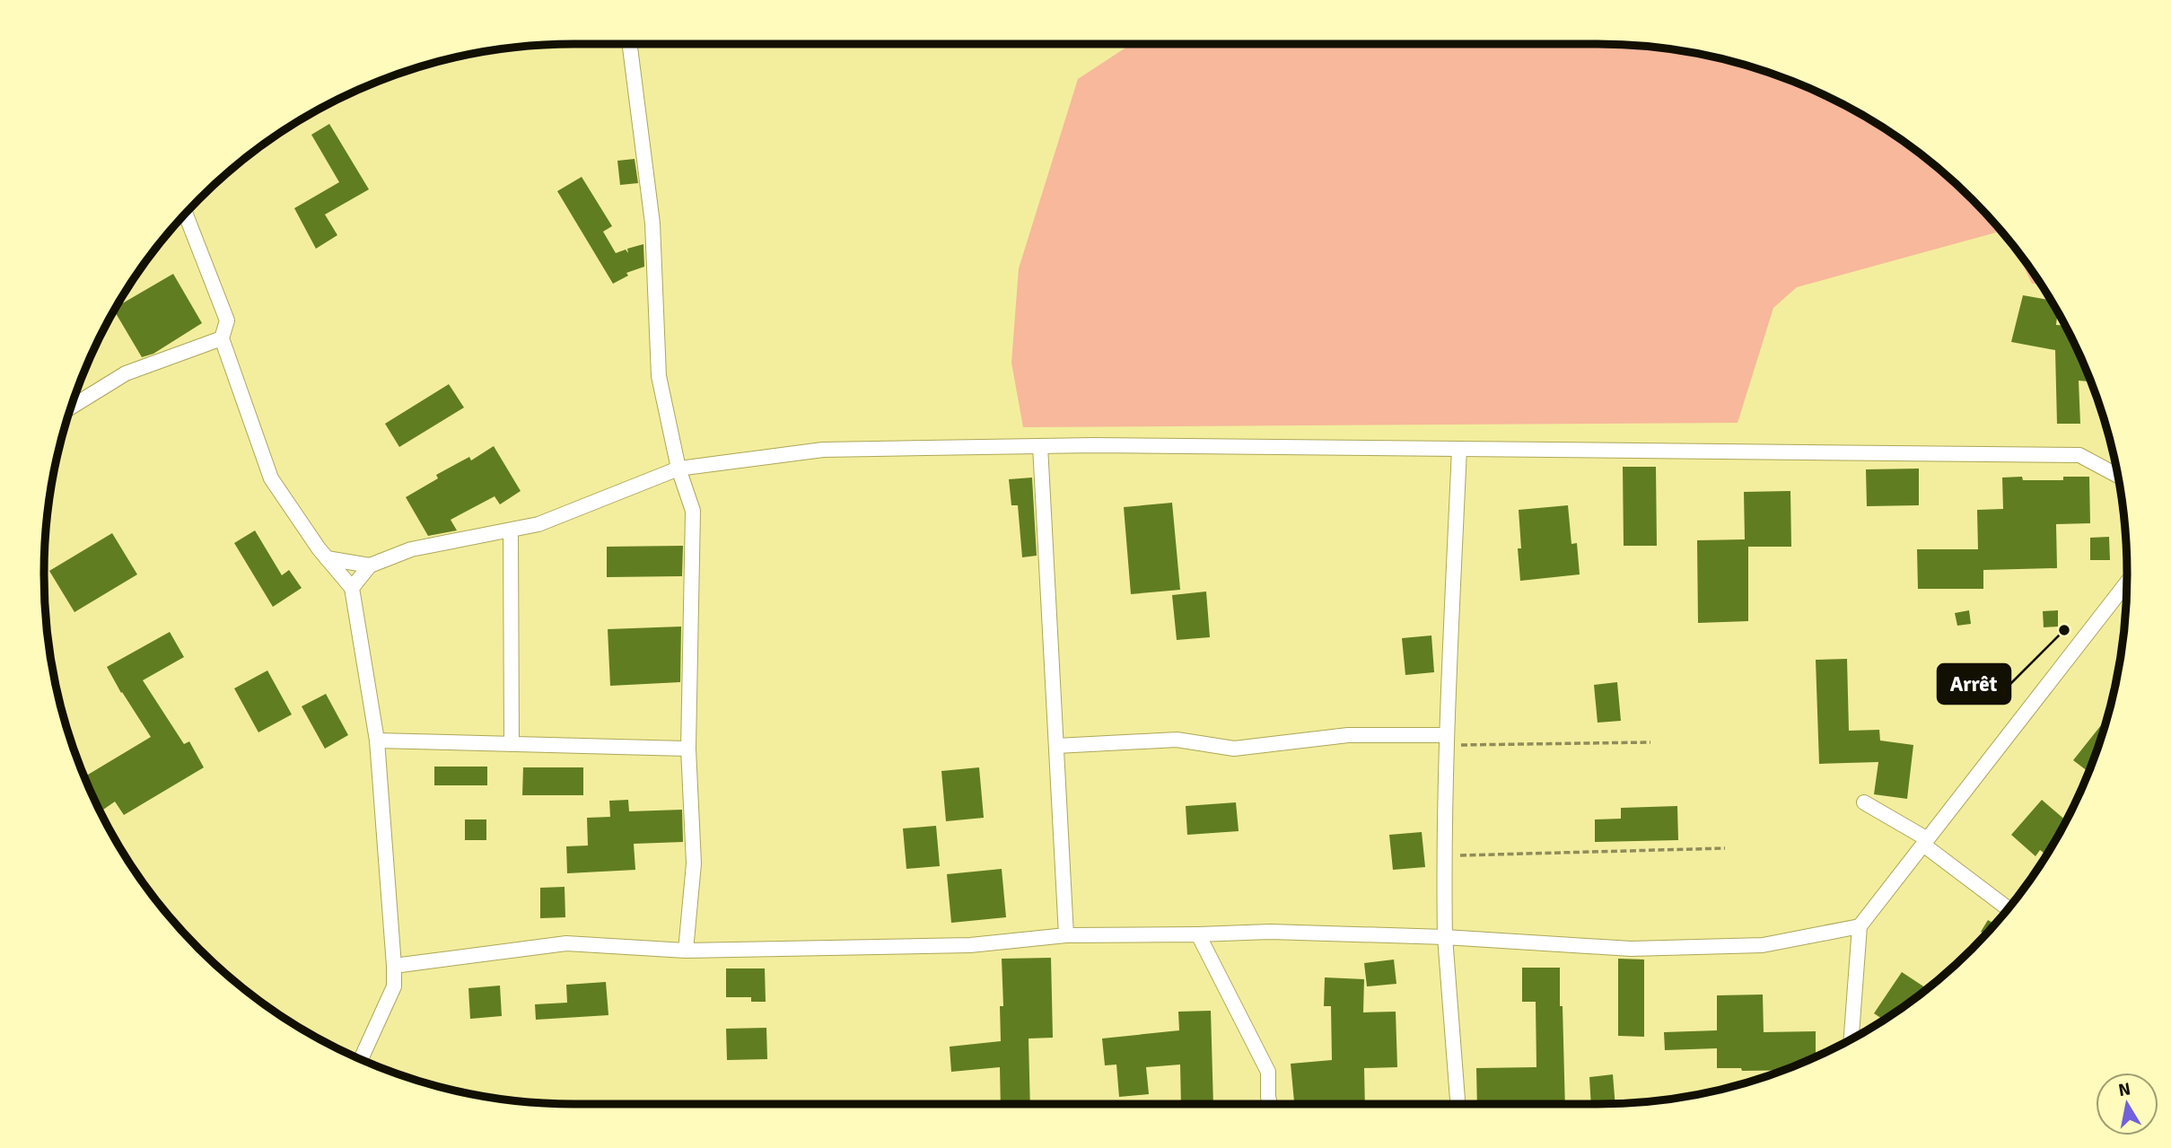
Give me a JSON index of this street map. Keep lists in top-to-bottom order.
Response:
{
  "places": ["Arrêt"],
  "north": "top"
}
